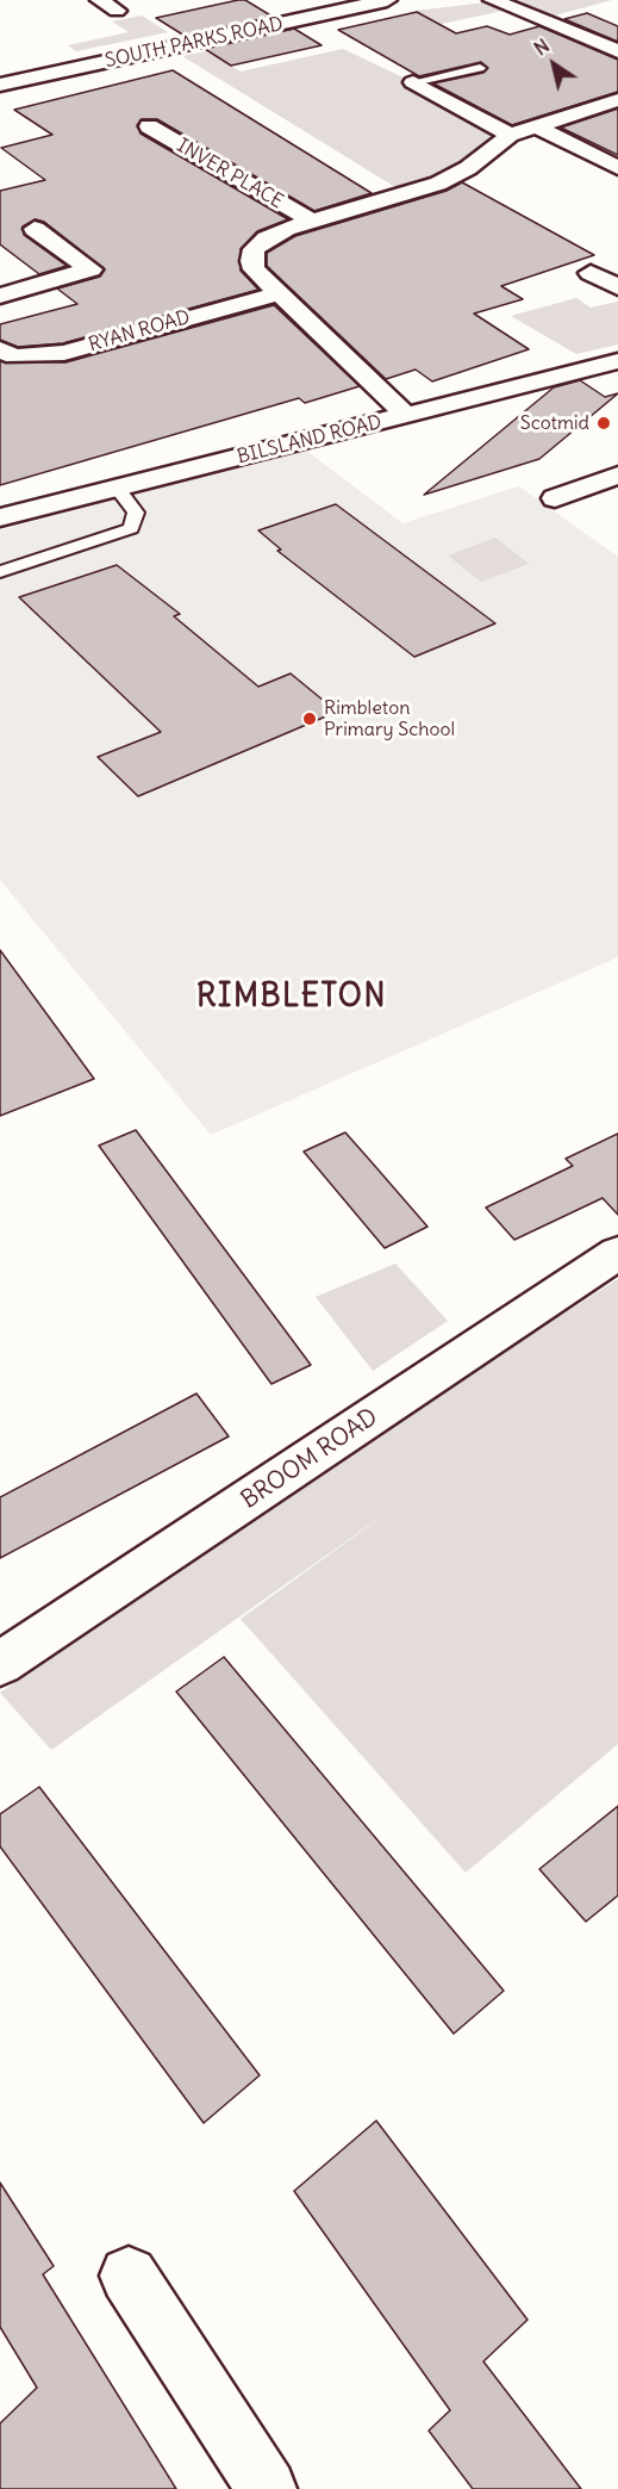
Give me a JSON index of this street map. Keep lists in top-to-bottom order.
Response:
{
  "streets": {
    "street": [
      "SOUTH PARKS ROAD",
      "INVER PLACE",
      "RYAN ROAD",
      "BILSLAND ROAD",
      "BROOM ROAD"
    ]
  },
  "districts": ["RIMBLETON"],
  "places": ["Scotmid", "Rimbleton Primary School"],
  "north": "top left"
}
